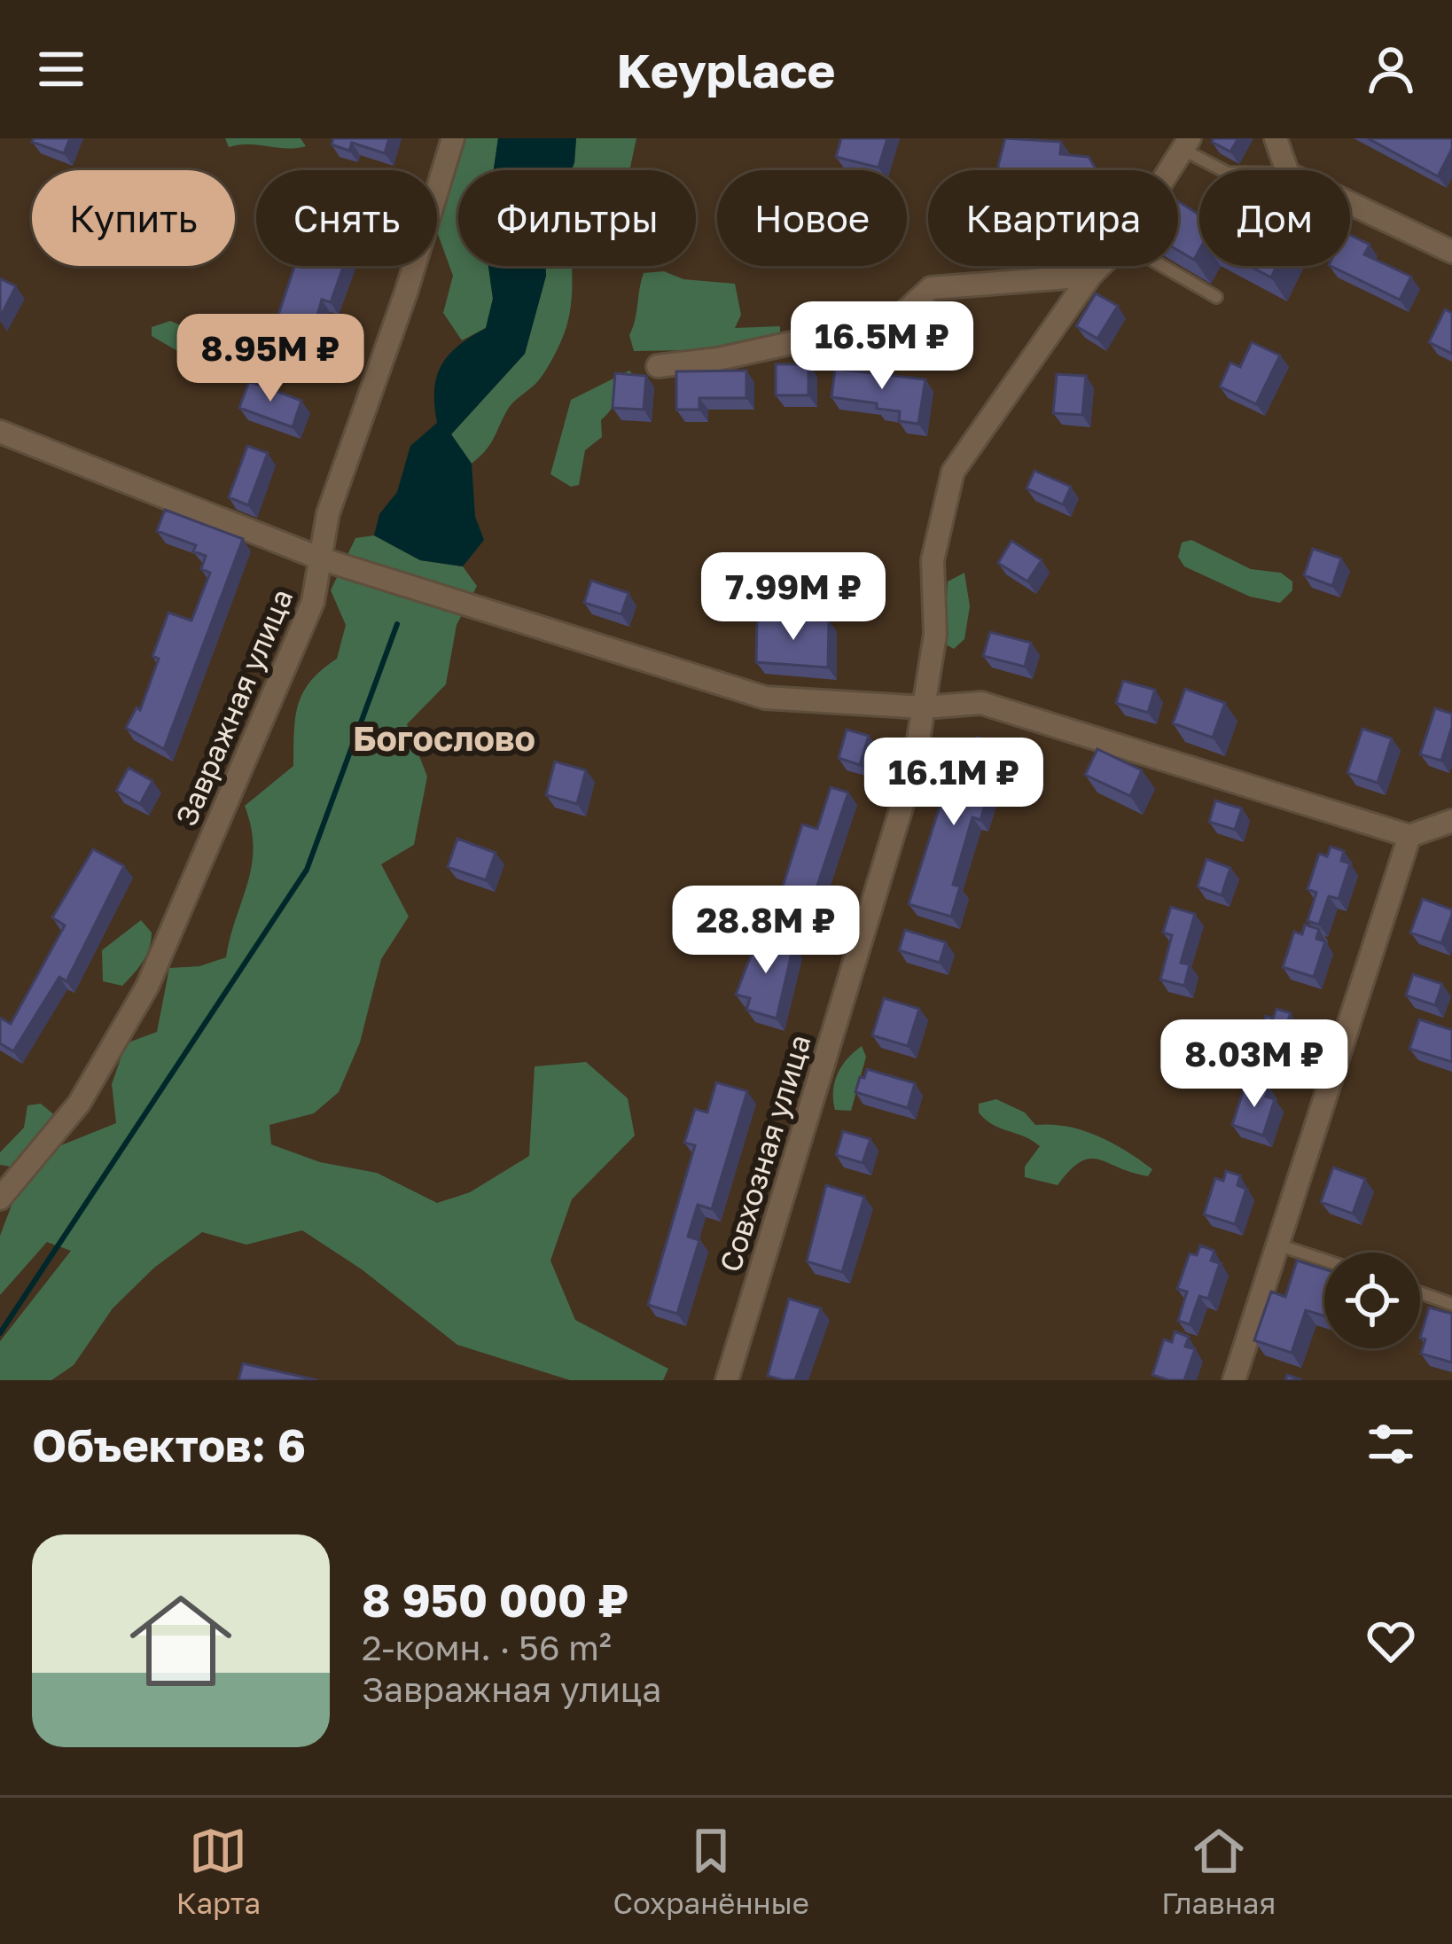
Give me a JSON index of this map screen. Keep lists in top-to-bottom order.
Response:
{
  "streets": {
    "street": ["Завражная улица", "Совхозная улица"]
  },
  "districts": ["Богослово"],
  "page": {
    "header": "Keyplace",
    "chip": [
      "Купить",
      "Снять",
      "Фильтры",
      "Новое",
      "Квартира",
      "Дом"
    ],
    "price": [
      "16.5M ₽",
      "8.95M ₽",
      "7.99M ₽",
      "16.1M ₽",
      "28.8M ₽",
      "8.03M ₽"
    ],
    "heading": "Объектов: 6",
    "list": [
      {
        "name": "8 950 000 ₽",
        "note": "2-комн. · 56 m² · Завражная улица"
      }
    ],
    "tabs": ["Карта", "Сохранённые", "Главная"]
  }
}
